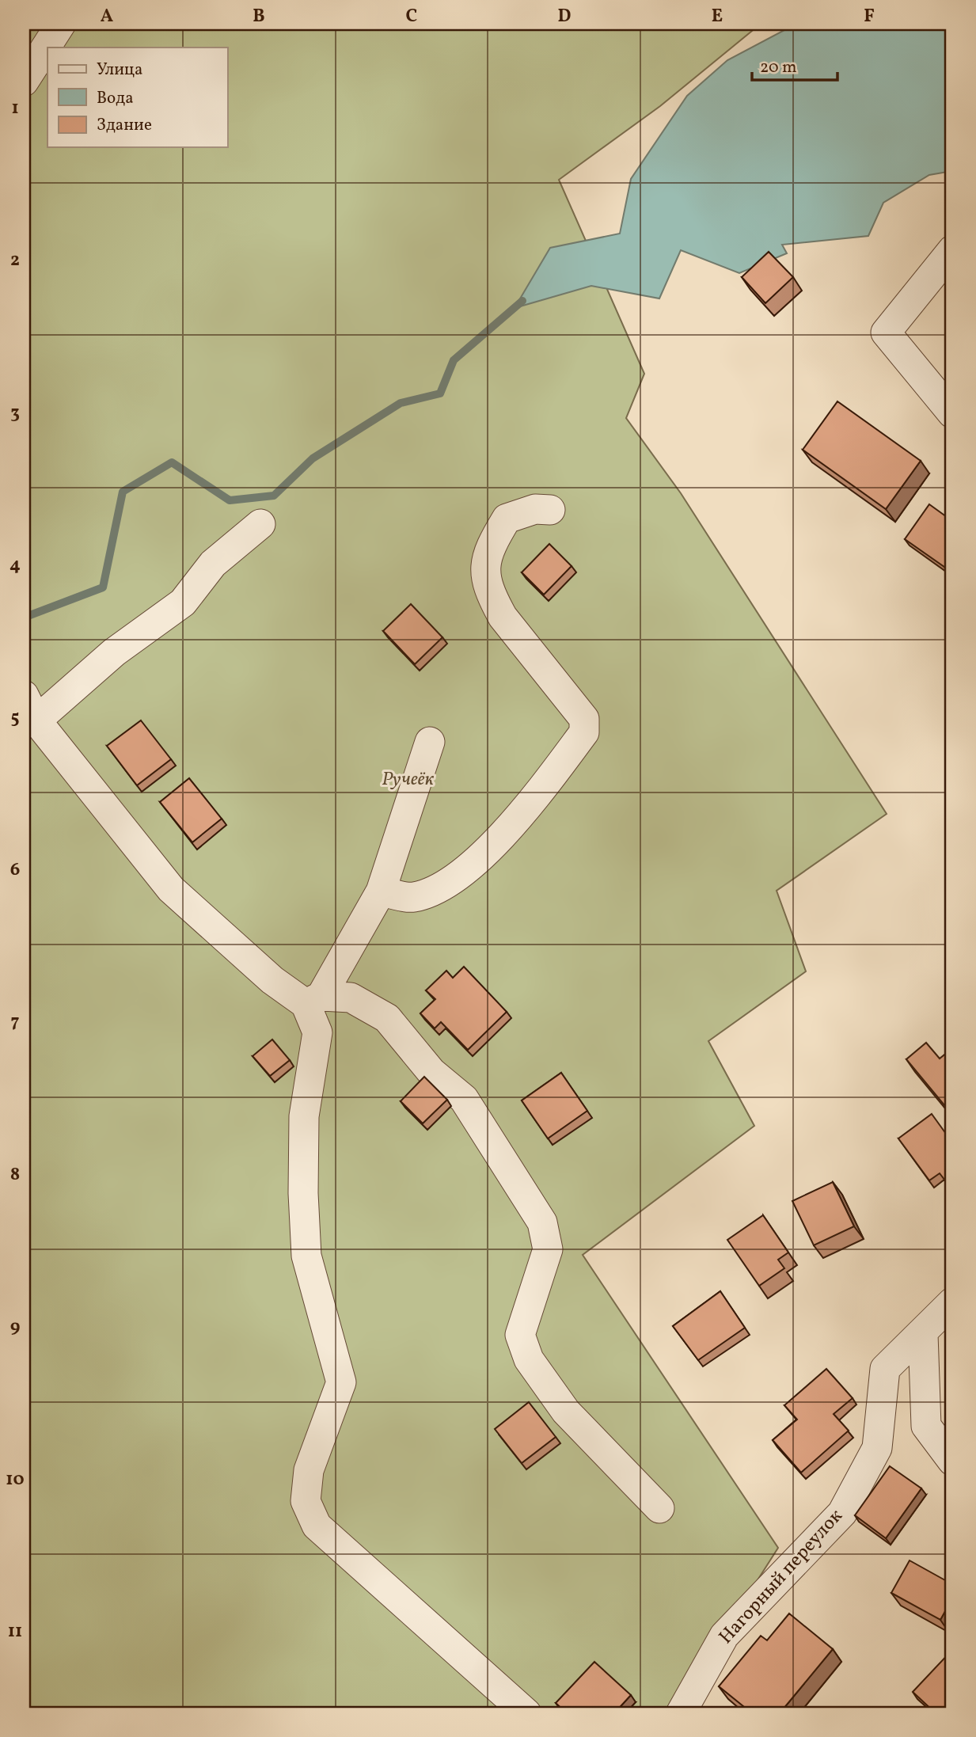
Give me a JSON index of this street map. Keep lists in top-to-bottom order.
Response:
{
  "streets": {
    "street": ["Нагорный переулок"]
  },
  "parks": ["Ручеёк"],
  "legend": ["Улица", "Вода", "Здание"],
  "scale_bar": "20 m",
  "grid": {
    "columns": [
      "A",
      "B",
      "C",
      "D",
      "E",
      "F"
    ],
    "rows": [
      "1",
      "2",
      "3",
      "4",
      "5",
      "6",
      "7",
      "8",
      "9",
      "10",
      "11"
    ]
  }
}
